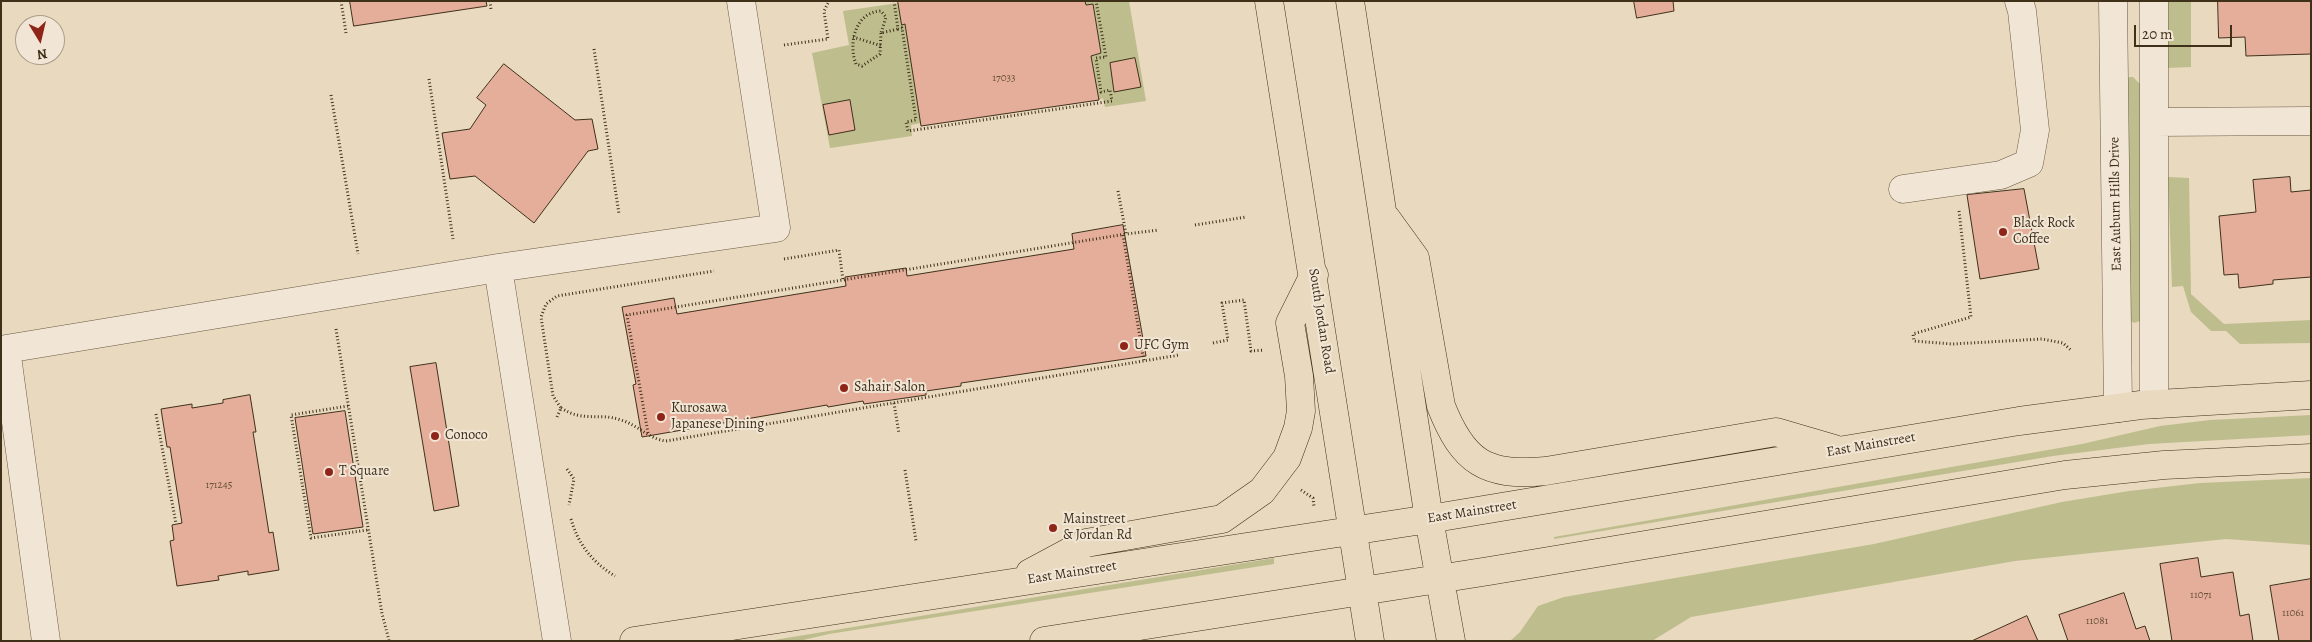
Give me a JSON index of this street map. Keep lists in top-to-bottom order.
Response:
{
  "streets": {
    "main road": ["South Jordan Road", "East Mainstreet"],
    "street": ["East Auburn Hills Drive"]
  },
  "crossings": [
    ["East Auburn Hills Drive", "East Mainstreet"],
    ["South Jordan Road", "East Mainstreet"]
  ],
  "places": [
    "Black Rock Coffee",
    "UFC Gym",
    "Sahair Salon",
    "Kurosawa Japanese Dining",
    "Conoco",
    "T Square",
    "Mainstreet & Jordan Rd"
  ],
  "house_numbers": [
    "17033",
    "171245",
    "11071",
    "11061",
    "11081"
  ],
  "scale_bar": "20 m",
  "north": "bottom"
}
